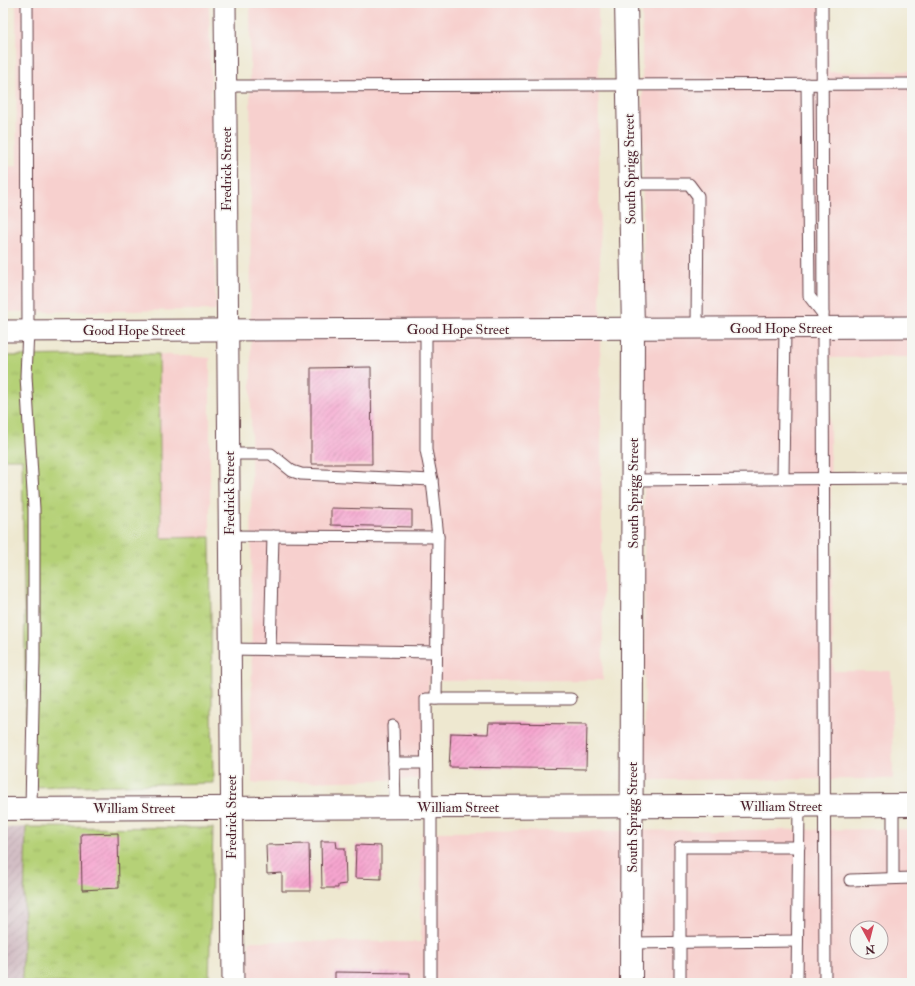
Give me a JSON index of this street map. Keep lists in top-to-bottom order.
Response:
{
  "streets": {
    "main road": ["South Sprigg Street", "William Street"],
    "street": ["Fredrick Street", "Good Hope Street"]
  },
  "crossings": [
    ["Fredrick Street", "Good Hope Street"],
    ["Fredrick Street", "William Street"],
    ["South Sprigg Street", "Good Hope Street"],
    ["South Sprigg Street", "William Street"]
  ],
  "north": "bottom"
}
